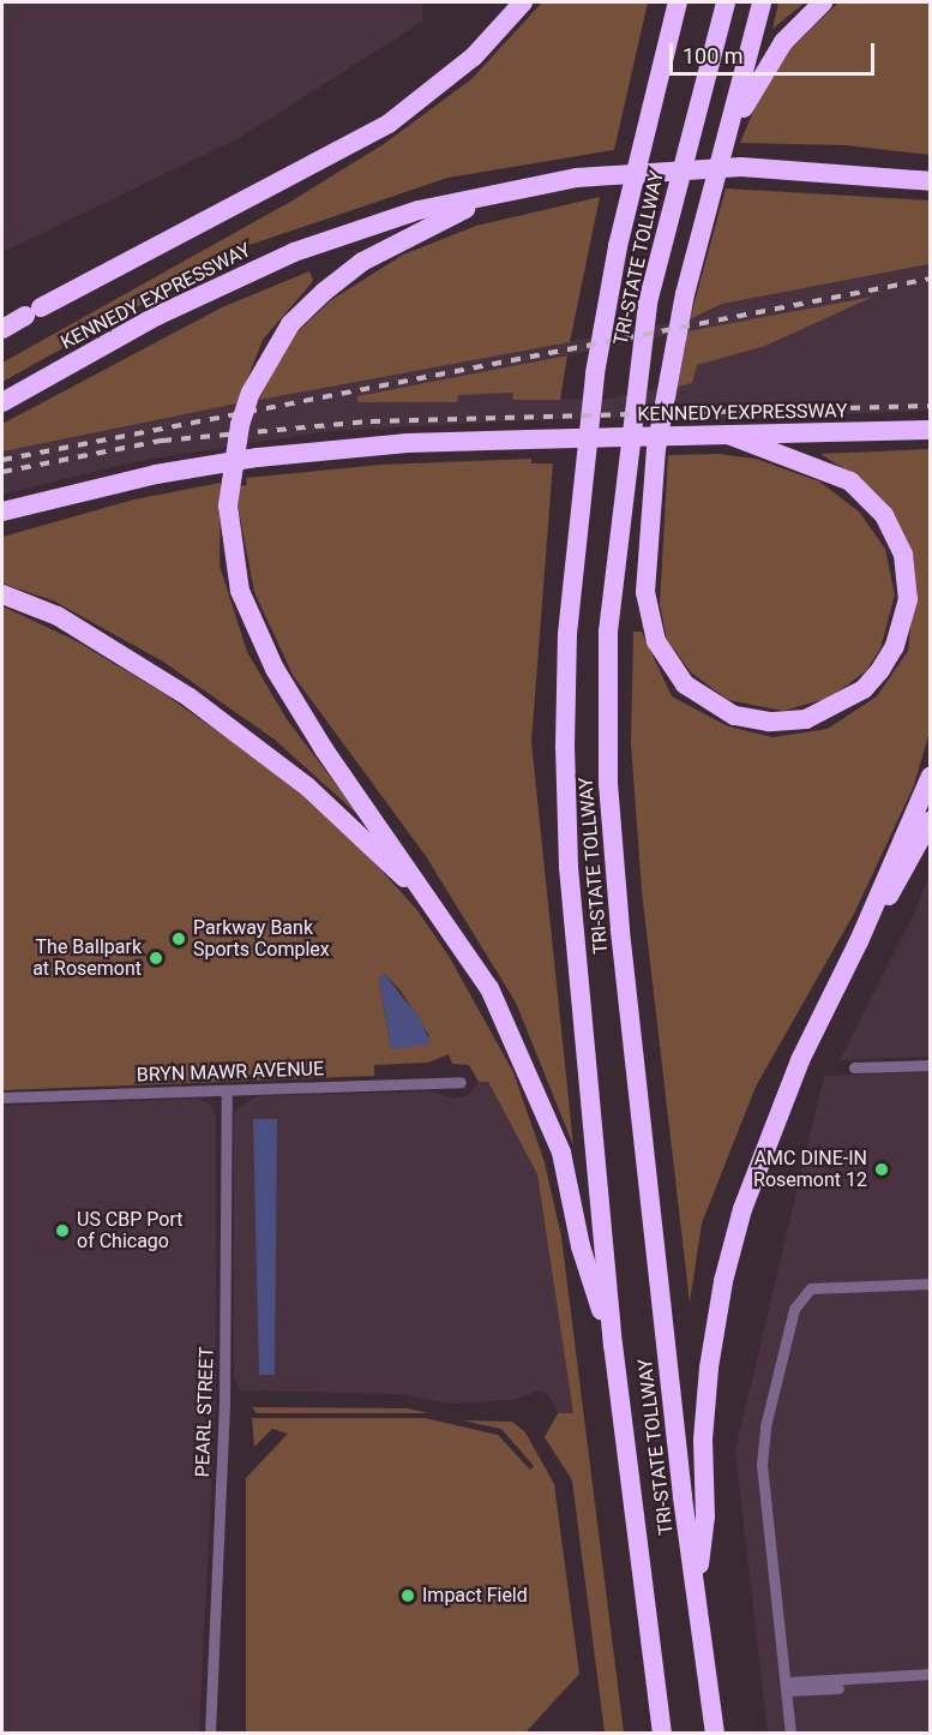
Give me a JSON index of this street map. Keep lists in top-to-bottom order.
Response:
{
  "streets": {
    "highway": ["TRI-STATE TOLLWAY", "KENNEDY EXPRESSWAY"],
    "street": ["BRYN MAWR AVENUE", "PEARL STREET"]
  },
  "crossings": [
    ["BRYN MAWR AVENUE", "PEARL STREET"]
  ],
  "places": [
    "Parkway Bank Sports Complex",
    "The Ballpark at Rosemont",
    "AMC DINE-IN Rosemont 12",
    "US CBP Port of Chicago",
    "Impact Field"
  ],
  "scale_bar": "100 m"
}
